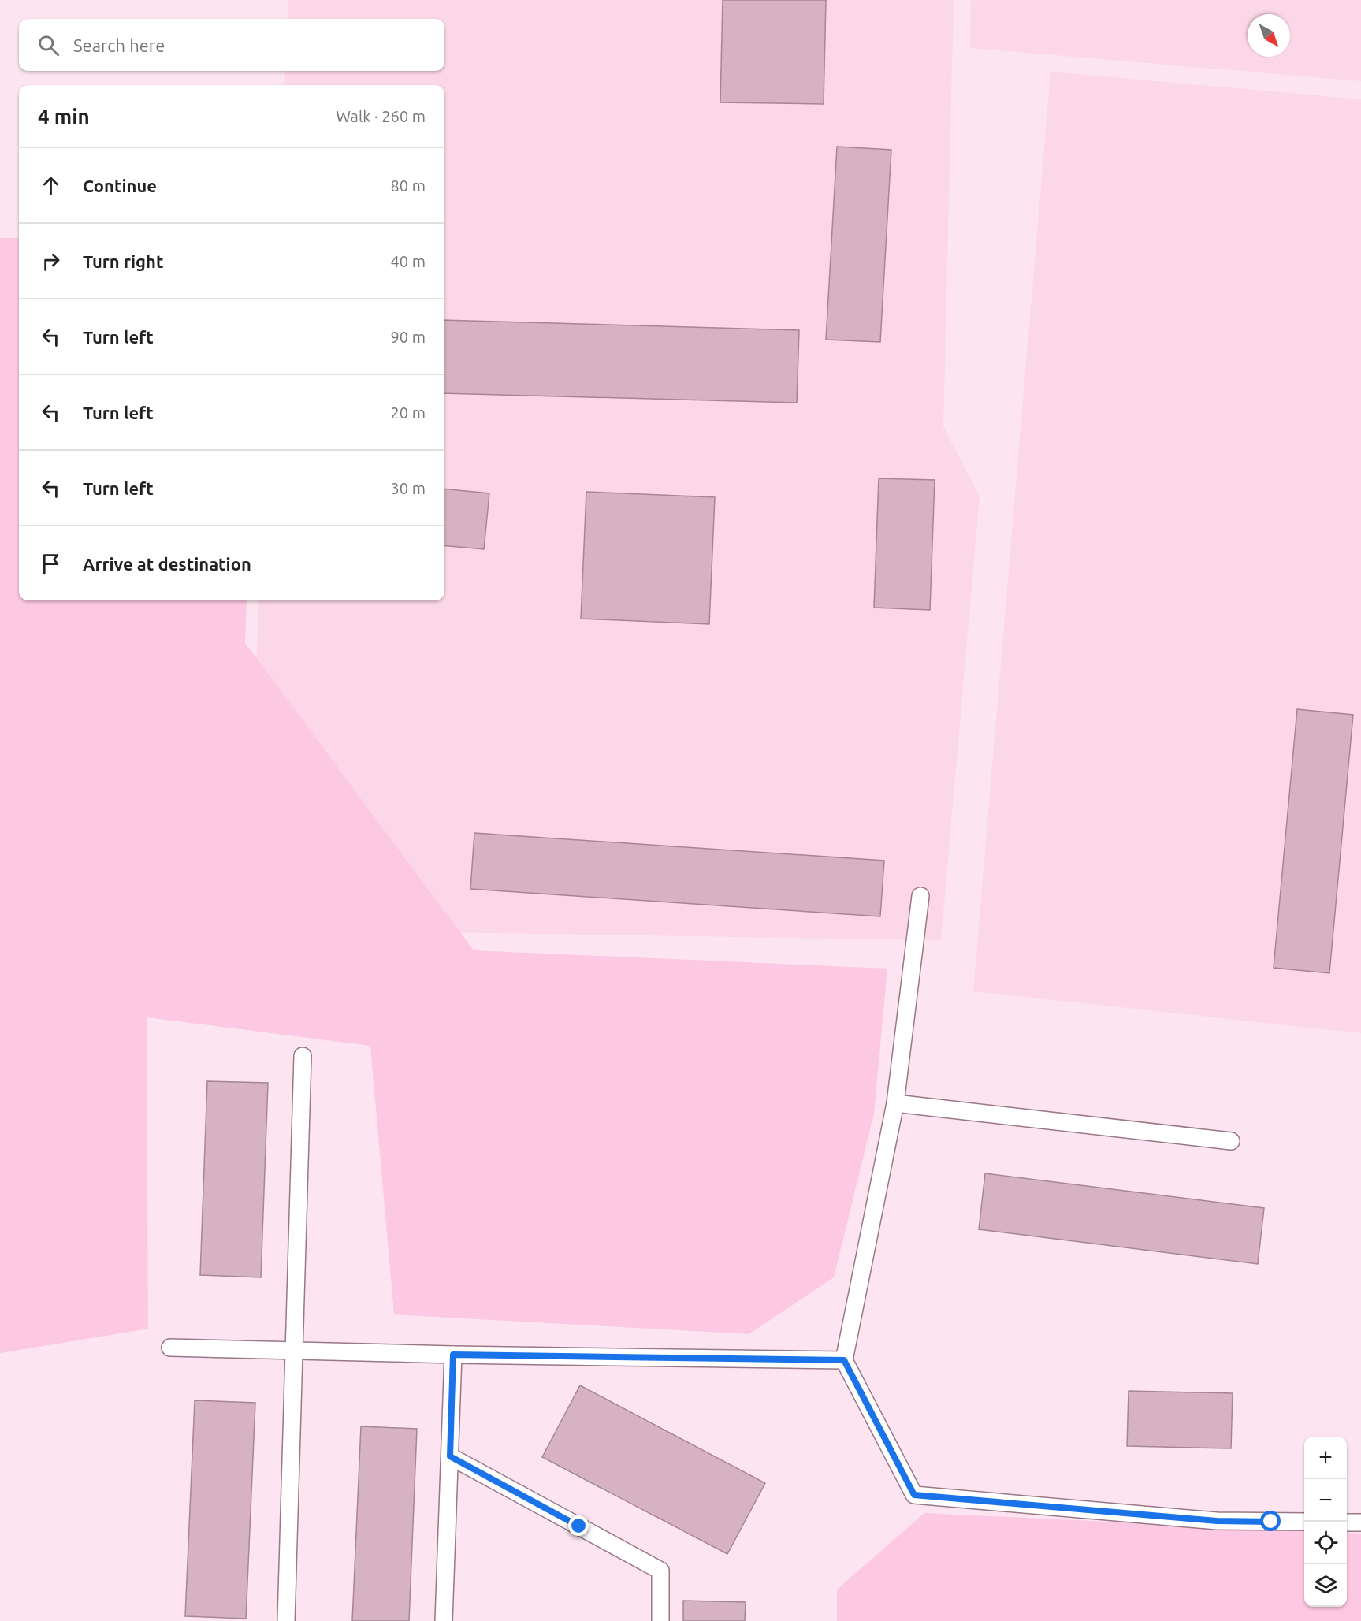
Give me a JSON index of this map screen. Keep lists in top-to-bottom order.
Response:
{
  "north": "bottom right",
  "page": {
    "search": "Search here",
    "heading": ["4 min", "Walk · 260 m"],
    "list": [
      ["Continue", "80 m"],
      ["Turn right", "40 m"],
      ["Turn left", "90 m"],
      ["Turn left", "20 m"],
      ["Turn left", "30 m"],
      "Arrive at destination"
    ],
    "map_buttons": ["+", "−"]
  }
}
